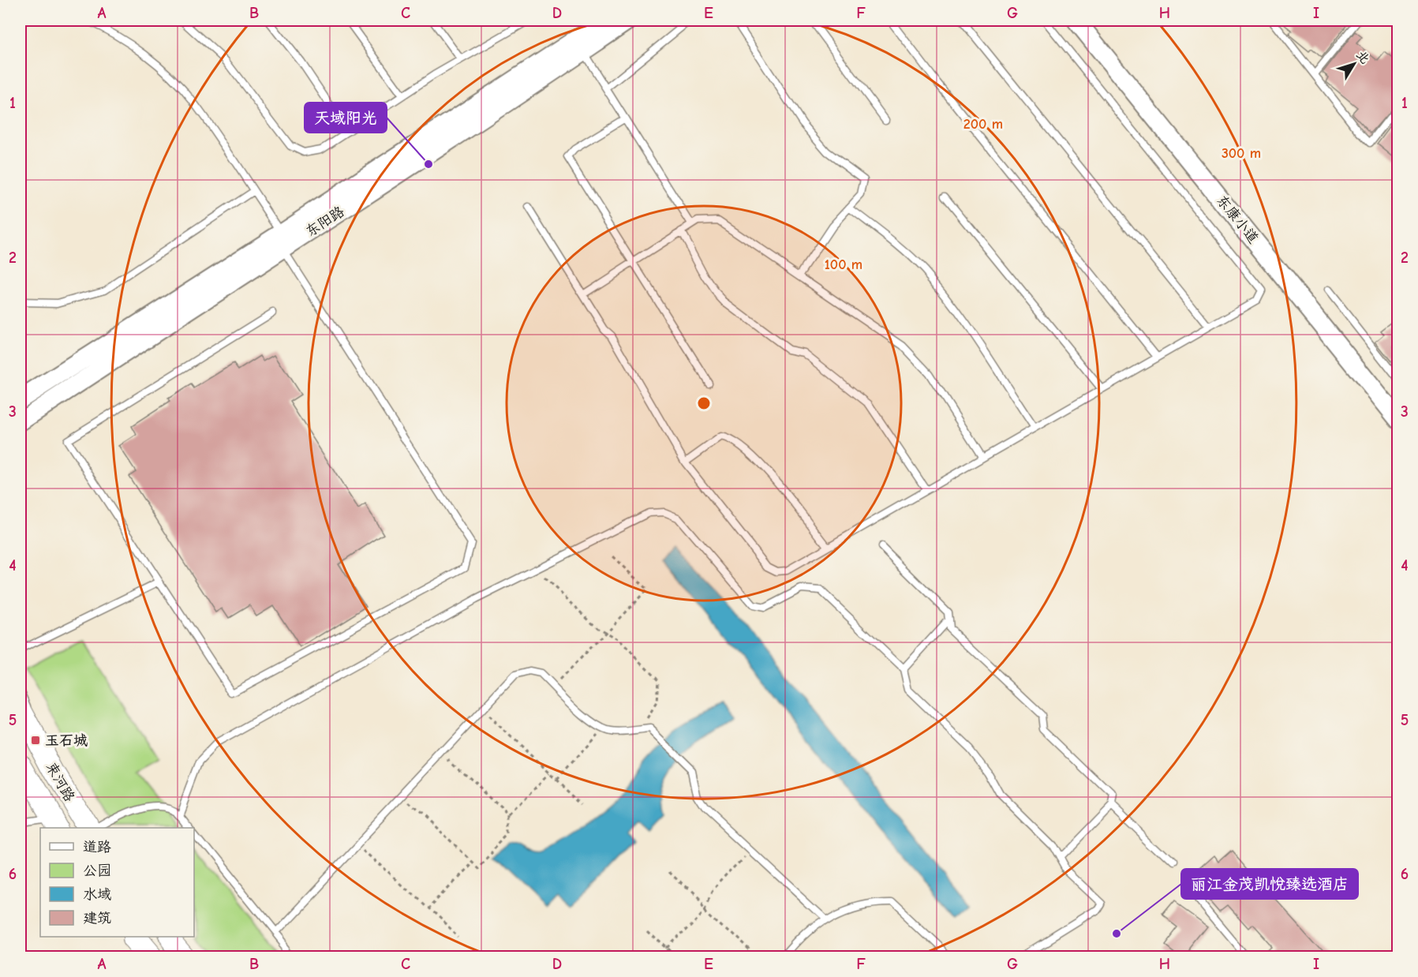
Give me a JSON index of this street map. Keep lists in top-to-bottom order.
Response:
{
  "streets": {
    "main road": ["东康小道", "东阳路", "束河路"]
  },
  "places": {
    "other": ["天域阳光", "丽江金茂凯悦臻选酒店"],
    "transit": ["玉石城"]
  },
  "legend": [
    "道路",
    "公园",
    "水域",
    "建筑"
  ],
  "north": "top right",
  "grid": {
    "columns": [
      "A",
      "B",
      "C",
      "D",
      "E",
      "F",
      "G",
      "H",
      "I"
    ],
    "rows": [
      "1",
      "2",
      "3",
      "4",
      "5",
      "6"
    ]
  },
  "rings": ["200 m", "300 m", "100 m"]
}
